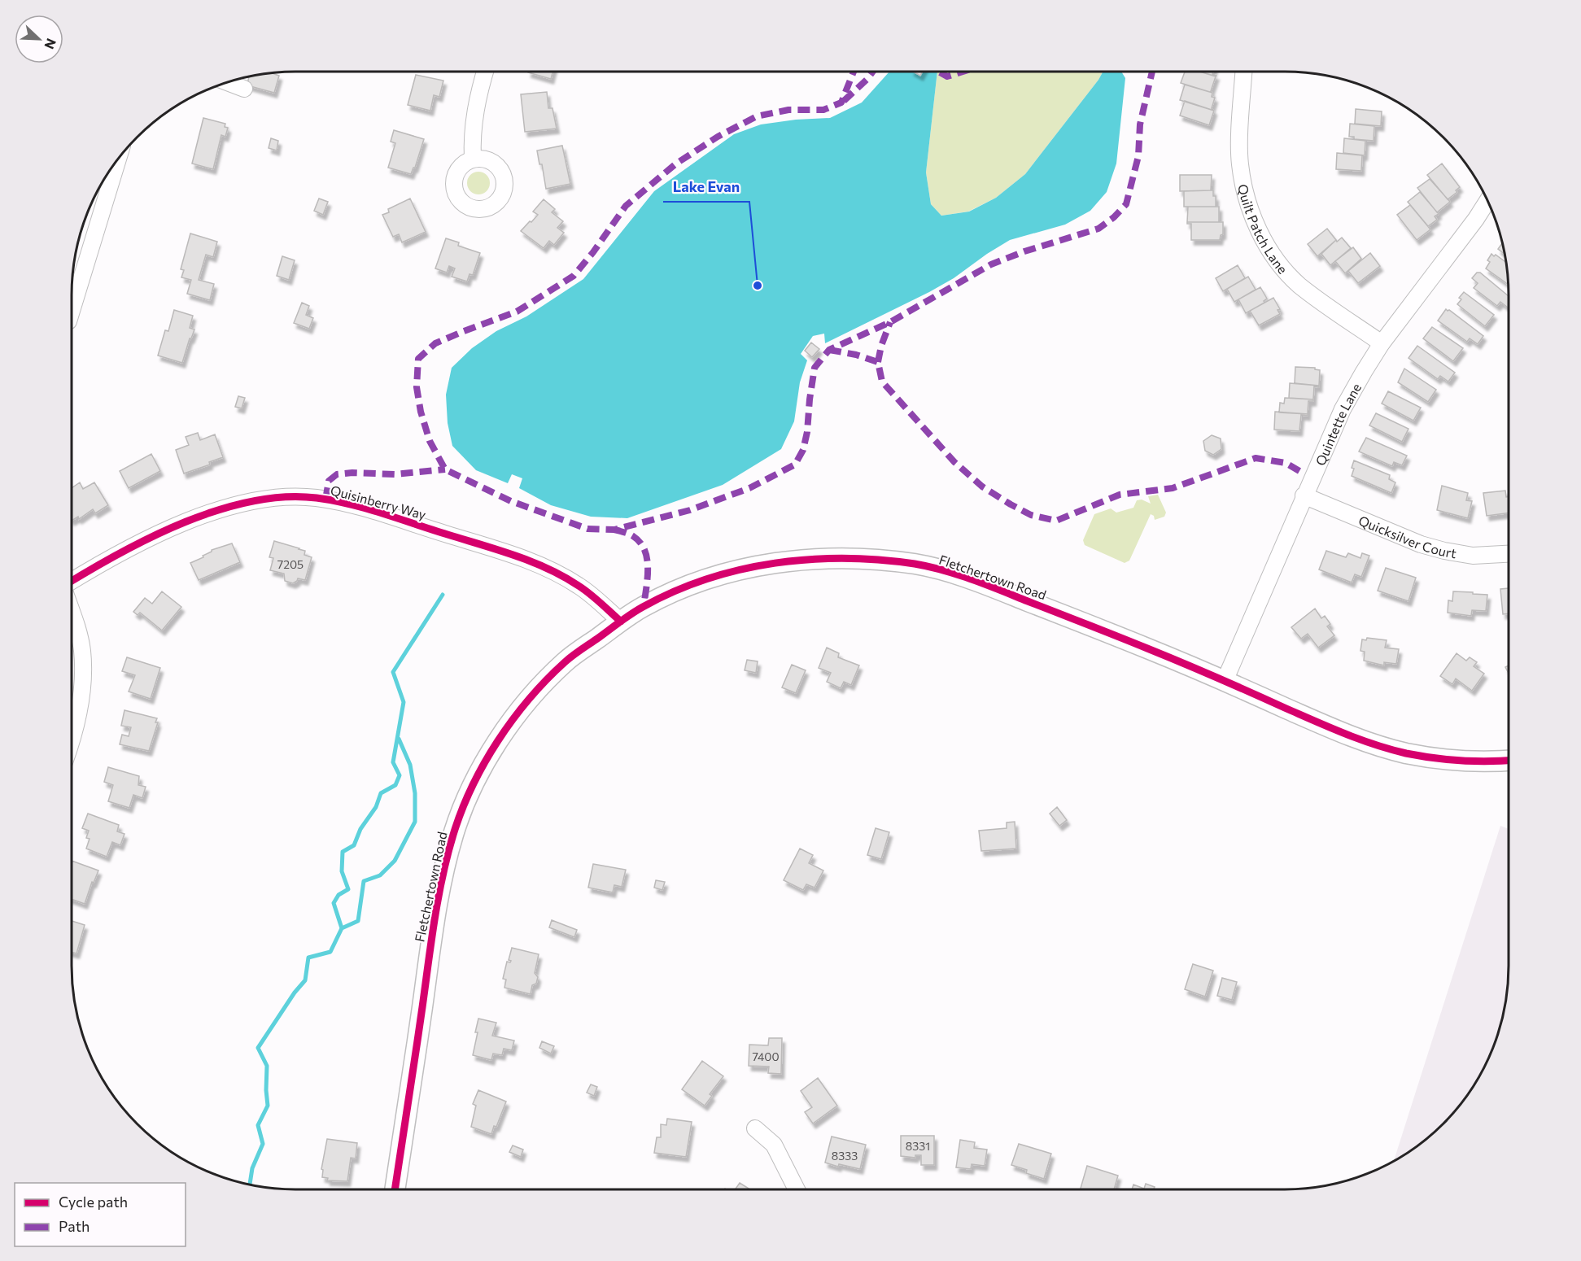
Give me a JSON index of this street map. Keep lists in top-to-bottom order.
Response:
{
  "streets": {
    "street": [
      "Quilt Patch Lane",
      "Quintette Lane",
      "Quisinberry Way",
      "Quicksilver Court",
      "Fletchertown Road"
    ]
  },
  "crossings": [
    ["Quilt Patch Lane", "Quintette Lane"],
    ["Quintette Lane", "Quicksilver Court"],
    ["Quintette Lane", "Fletchertown Road"],
    ["Quisinberry Way", "Fletchertown Road"]
  ],
  "places": ["Lake Evan"],
  "house_numbers": [
    "7205",
    "7400",
    "8331",
    "8333"
  ],
  "legend": ["Cycle path", "Path"],
  "north": "bottom right"
}
